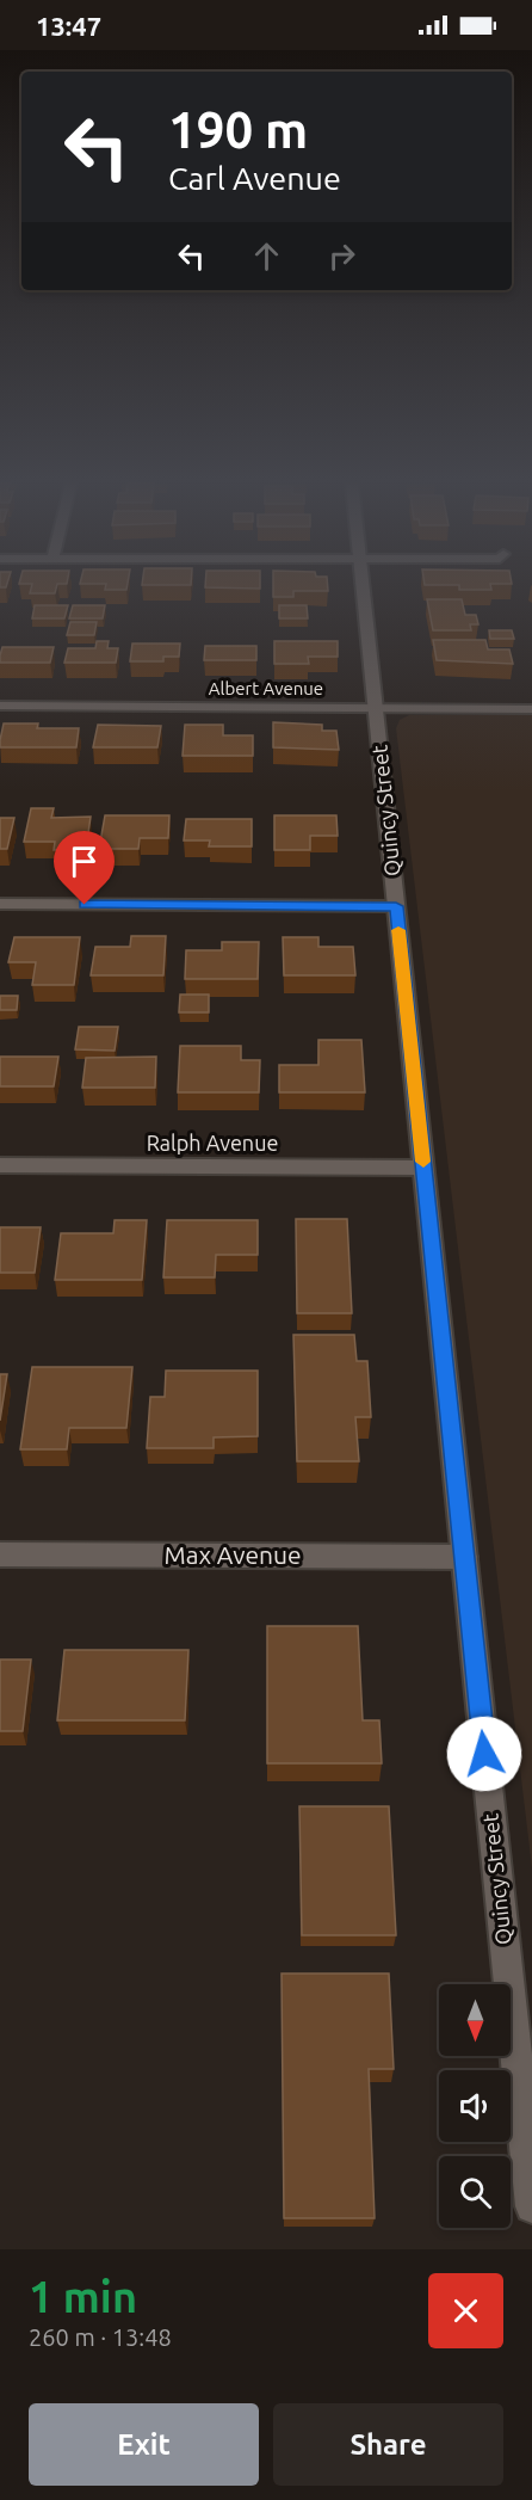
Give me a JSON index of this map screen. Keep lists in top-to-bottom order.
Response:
{
  "streets": {
    "street": [
      "Albert Avenue",
      "Quincy Street",
      "Ralph Avenue",
      "Max Avenue"
    ]
  },
  "crossings": [
    ["Albert Avenue", "Quincy Street"],
    ["Quincy Street", "Ralph Avenue"],
    ["Quincy Street", "Max Avenue"]
  ],
  "north": "bottom",
  "page": {
    "status": "13:47",
    "turn": ["190 m", "Carl Avenue"],
    "heading": ["1 min", "260 m · 13:48"],
    "buttons": ["Exit", "Share"]
  }
}
